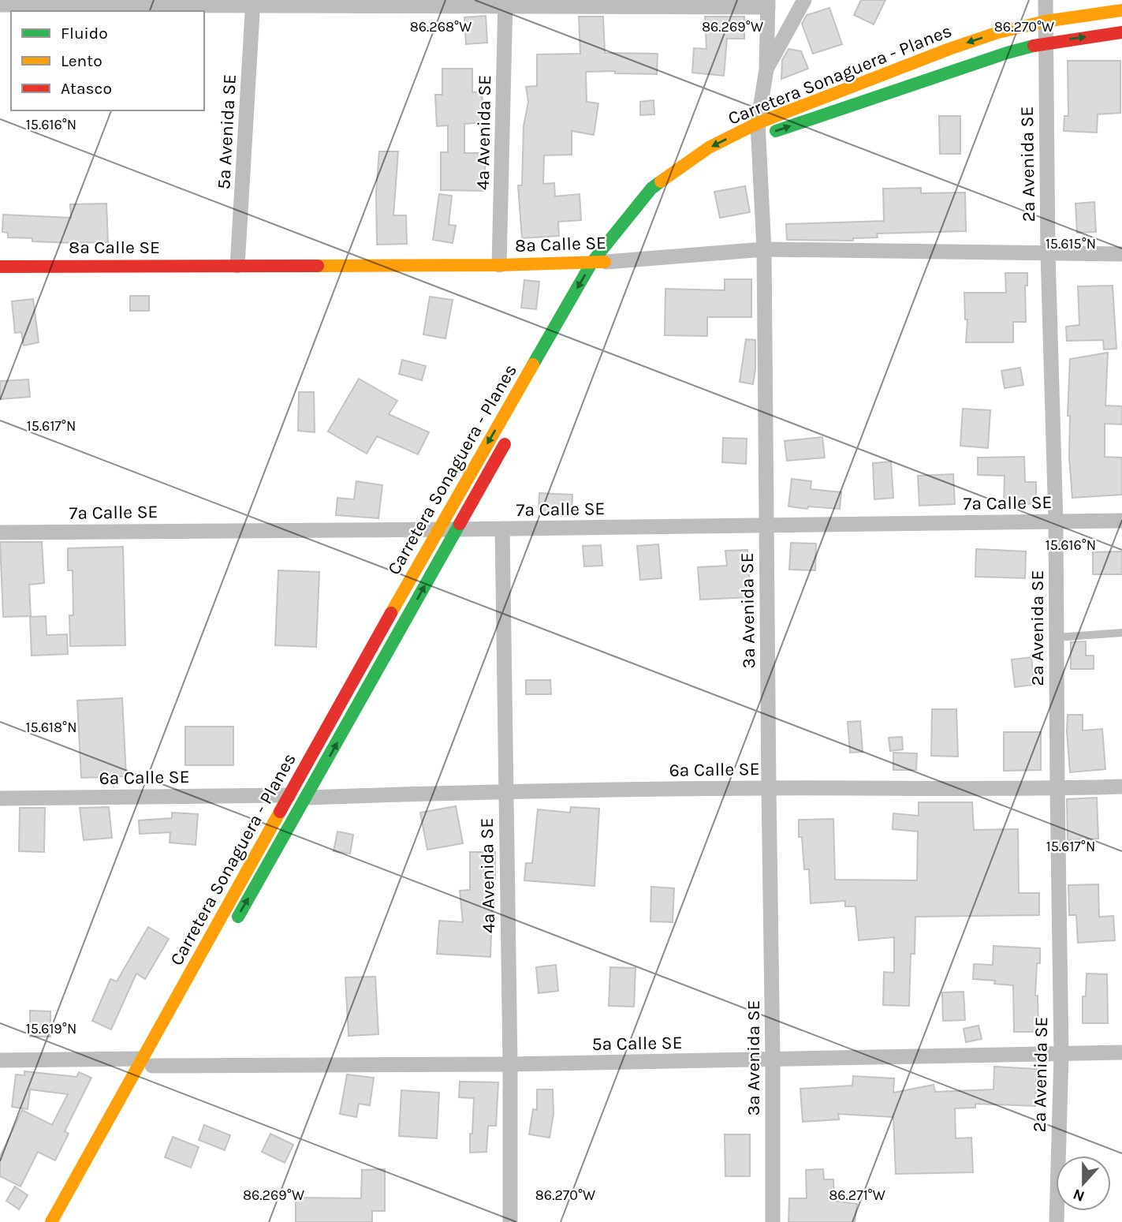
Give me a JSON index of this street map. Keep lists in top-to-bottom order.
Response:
{
  "streets": {
    "main road": ["Carretera Sonaguera - Planes", "8a Calle SE"],
    "street": [
      "5a Avenida SE",
      "4a Avenida SE",
      "2a Avenida SE",
      "7a Calle SE",
      "3a Avenida SE",
      "6a Calle SE",
      "5a Calle SE"
    ]
  },
  "crossings": [
    ["Carretera Sonaguera - Planes", "2a Avenida SE"],
    ["Carretera Sonaguera - Planes", "8a Calle SE"],
    ["Carretera Sonaguera - Planes", "7a Calle SE"],
    ["Carretera Sonaguera - Planes", "3a Avenida SE"],
    ["Carretera Sonaguera - Planes", "6a Calle SE"],
    ["Carretera Sonaguera - Planes", "5a Calle SE"],
    ["5a Avenida SE", "8a Calle SE"],
    ["4a Avenida SE", "8a Calle SE"],
    ["4a Avenida SE", "7a Calle SE"],
    ["4a Avenida SE", "6a Calle SE"],
    ["4a Avenida SE", "5a Calle SE"],
    ["2a Avenida SE", "8a Calle SE"],
    ["2a Avenida SE", "7a Calle SE"],
    ["2a Avenida SE", "6a Calle SE"],
    ["2a Avenida SE", "5a Calle SE"],
    ["8a Calle SE", "3a Avenida SE"],
    ["7a Calle SE", "3a Avenida SE"],
    ["3a Avenida SE", "6a Calle SE"],
    ["3a Avenida SE", "5a Calle SE"]
  ],
  "legend": ["Fluido", "Lento", "Atasco"],
  "north": "bottom",
  "coordinates": [
    "86.268°W",
    "86.269°W",
    "86.270°W",
    "15.616°N",
    "15.615°N",
    "15.617°N",
    "15.618°N",
    "15.619°N",
    "86.271°W"
  ]
}
